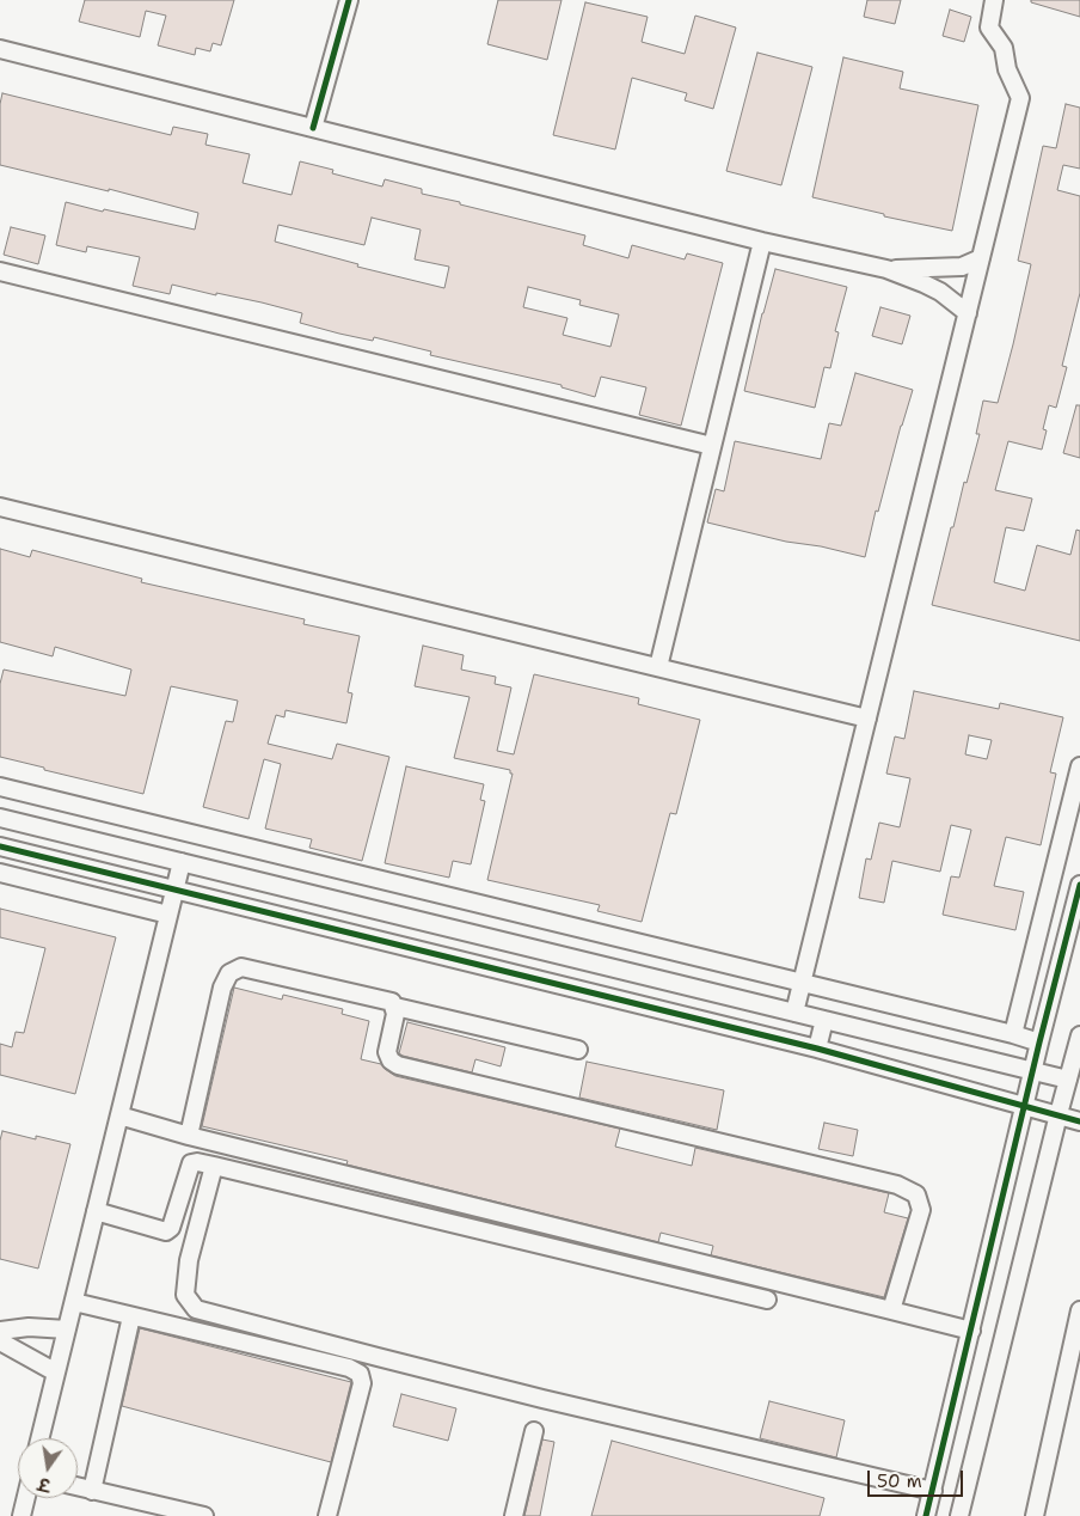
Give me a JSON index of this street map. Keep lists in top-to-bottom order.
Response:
{
  "scale_bar": "50 m",
  "north": "bottom"
}
